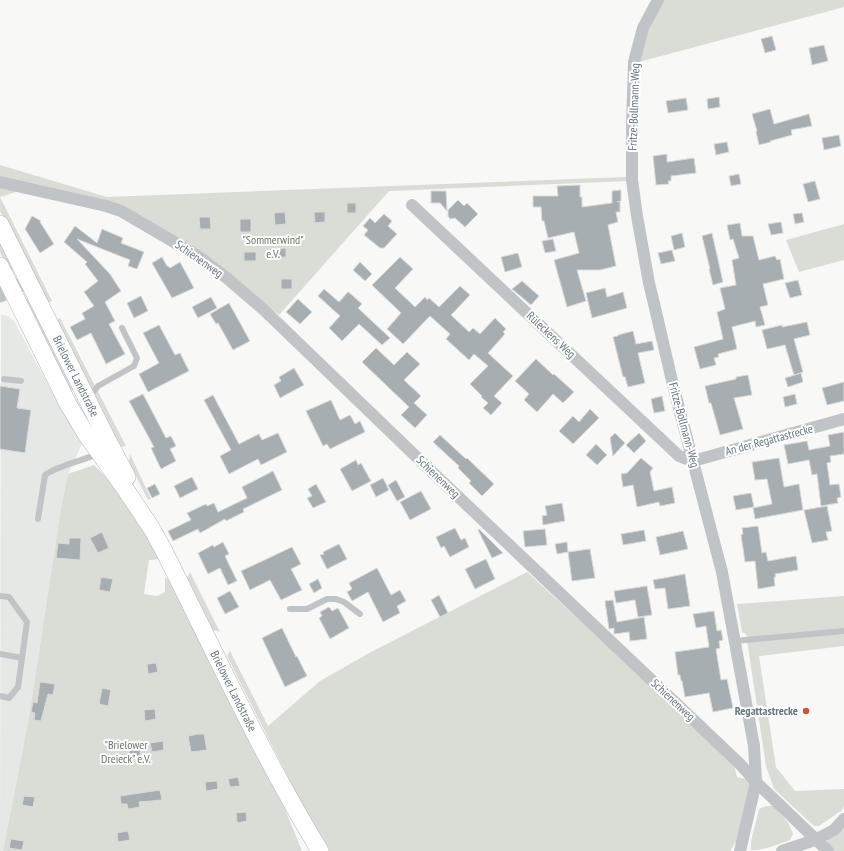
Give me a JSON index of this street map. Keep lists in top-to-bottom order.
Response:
{
  "streets": {
    "main road": ["Brielower Landstraße"],
    "street": [
      "Fritze-Bollmann-Weg",
      "Schienenweg",
      "Rüleckens Weg",
      "An der Regattastrecke"
    ]
  },
  "crossings": [
    ["Fritze-Bollmann-Weg", "Schienenweg"],
    ["Fritze-Bollmann-Weg", "Rüleckens Weg"],
    ["Fritze-Bollmann-Weg", "An der Regattastrecke"],
    ["Rüleckens Weg", "An der Regattastrecke"]
  ],
  "parks": ["\"Sommerwind\" e.V.", "\"Brielower Dreieck\" e.V."],
  "places": ["Regattastrecke"]
}
